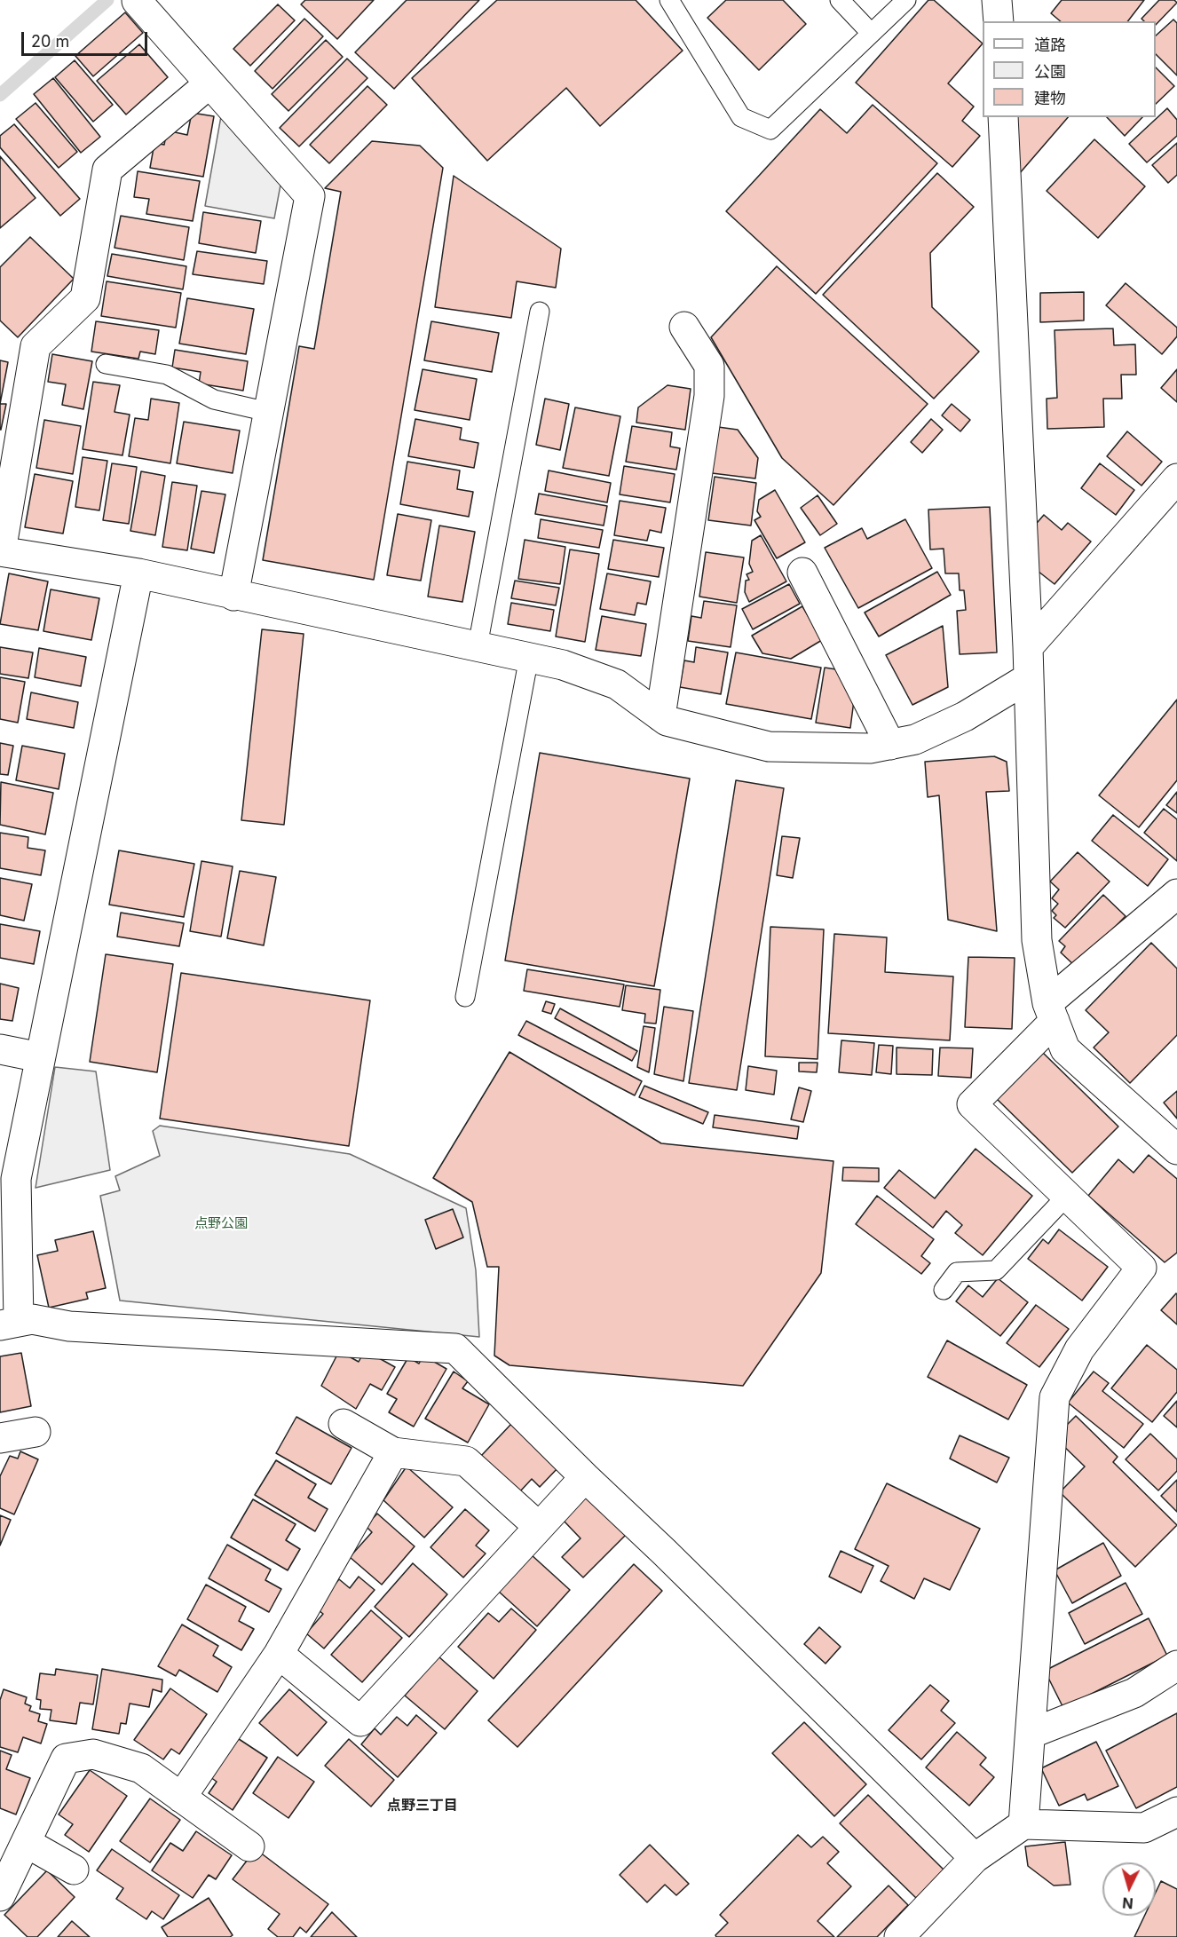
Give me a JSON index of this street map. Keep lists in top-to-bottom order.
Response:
{
  "districts": ["点野三丁目"],
  "parks": ["点野公園"],
  "legend": ["道路", "公園", "建物"],
  "scale_bar": "20 m",
  "north": "bottom"
}
